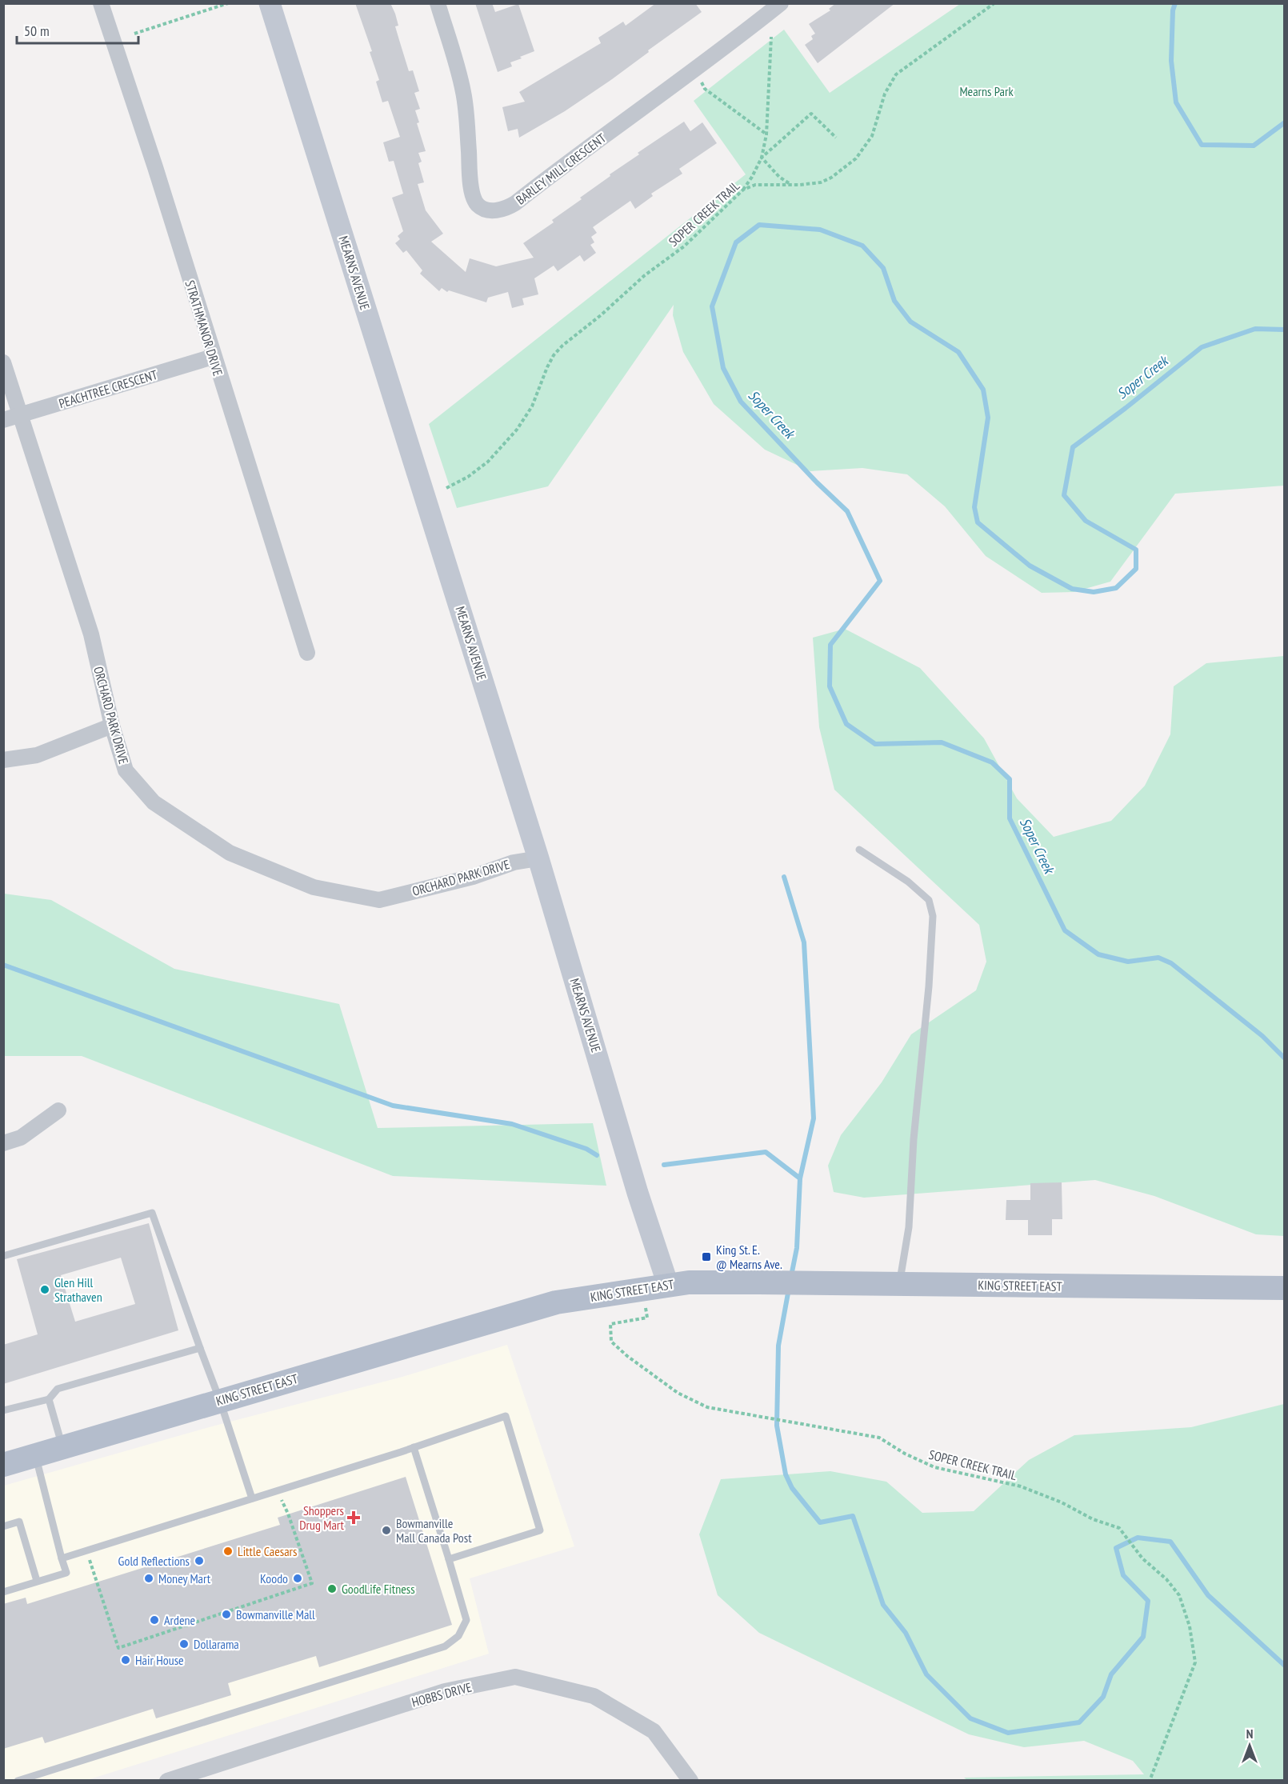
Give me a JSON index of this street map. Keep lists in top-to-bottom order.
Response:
{
  "streets": {
    "main road": ["KING STREET EAST"],
    "street": [
      "BARLEY MILL CRESCENT",
      "MEARNS AVENUE",
      "STRATHMANOR DRIVE",
      "PEACHTREE CRESCENT",
      "ORCHARD PARK DRIVE",
      "HOBBS DRIVE"
    ],
    "path": ["SOPER CREEK TRAIL"]
  },
  "crossings": [
    ["SOPER CREEK TRAIL", "KING STREET EAST"],
    ["MEARNS AVENUE", "ORCHARD PARK DRIVE"],
    ["MEARNS AVENUE", "KING STREET EAST"],
    ["STRATHMANOR DRIVE", "PEACHTREE CRESCENT"],
    ["PEACHTREE CRESCENT", "ORCHARD PARK DRIVE"]
  ],
  "water": ["Soper Creek"],
  "parks": ["Mearns Park"],
  "places": {
    "transit": ["King St. E. @ Mearns Ave."],
    "other": [
      "Glen Hill Strathaven",
      "Bowmanville Mall Canada Post",
      "Little Caesars",
      "Gold Reflections",
      "Money Mart",
      "Koodo",
      "GoodLife Fitness",
      "Bowmanville Mall",
      "Ardene",
      "Dollarama",
      "Hair House"
    ],
    "health": ["Shoppers Drug Mart"]
  },
  "scale_bar": "50 m",
  "north": "top"
}
